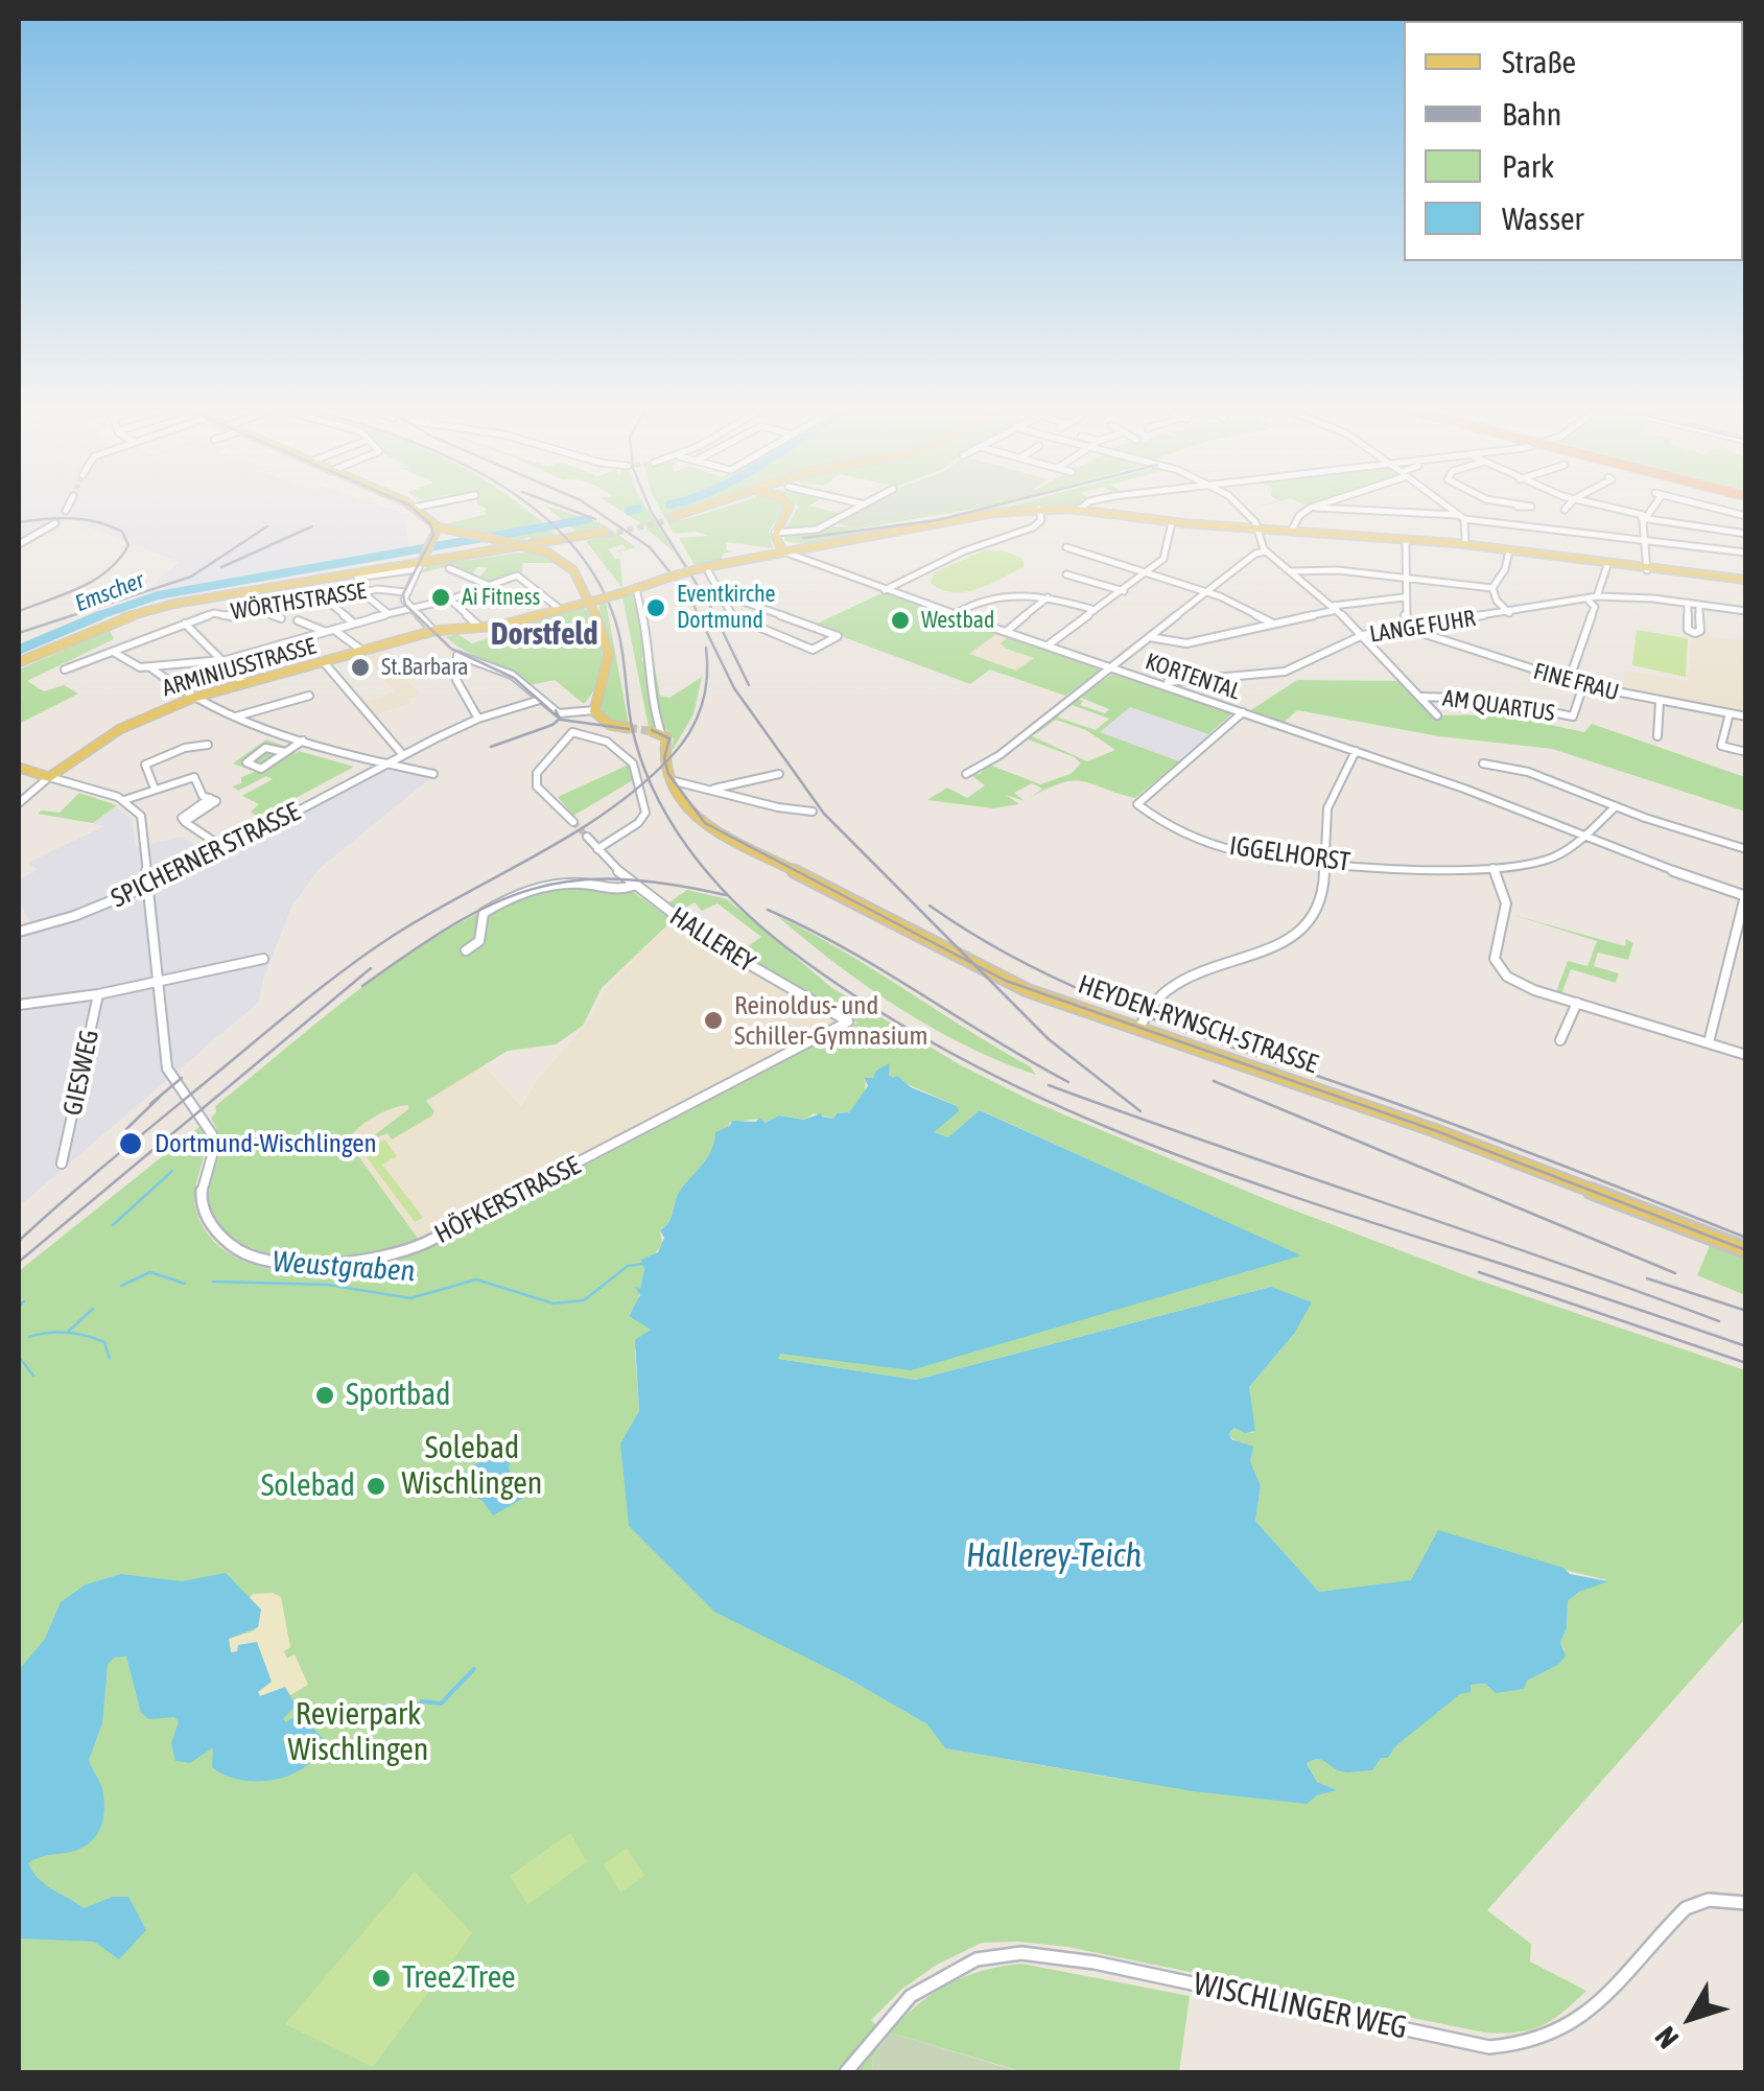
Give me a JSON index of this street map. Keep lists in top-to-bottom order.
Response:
{
  "streets": {
    "main road": ["ARMINIUSSTRASSE", "HEYDEN-RYNSCH-STRASSE"],
    "street": [
      "WÖRTHSTRASSE",
      "LANGE FUHR",
      "KORTENTAL",
      "FINE FRAU",
      "AM QUARTUS",
      "IGGELHORST",
      "SPICHERNER STRASSE",
      "HALLEREY",
      "GIESWEG",
      "HÖFKERSTRASSE",
      "WISCHLINGER WEG"
    ]
  },
  "crossings": [
    ["LANGE FUHR", "FINE FRAU"],
    ["ARMINIUSSTRASSE", "KORTENTAL"],
    ["KORTENTAL", "IGGELHORST"],
    ["FINE FRAU", "AM QUARTUS"],
    ["SPICHERNER STRASSE", "HÖFKERSTRASSE"],
    ["HALLEREY", "HÖFKERSTRASSE"]
  ],
  "districts": ["Dorstfeld"],
  "water": ["Emscher", "Weustgraben", "Hallerey-Teich"],
  "parks": ["Solebad Wischlingen", "Revierpark Wischlingen"],
  "places": [
    "Ai Fitness",
    "Eventkirche Dortmund",
    "Westbad",
    "St.Barbara",
    "Reinoldus- und Schiller-Gymnasium",
    "Dortmund-Wischlingen",
    "Sportbad",
    "Solebad",
    "Tree2Tree"
  ],
  "legend": [
    "Straße",
    "Bahn",
    "Park",
    "Wasser"
  ],
  "north": "bottom left"
}
